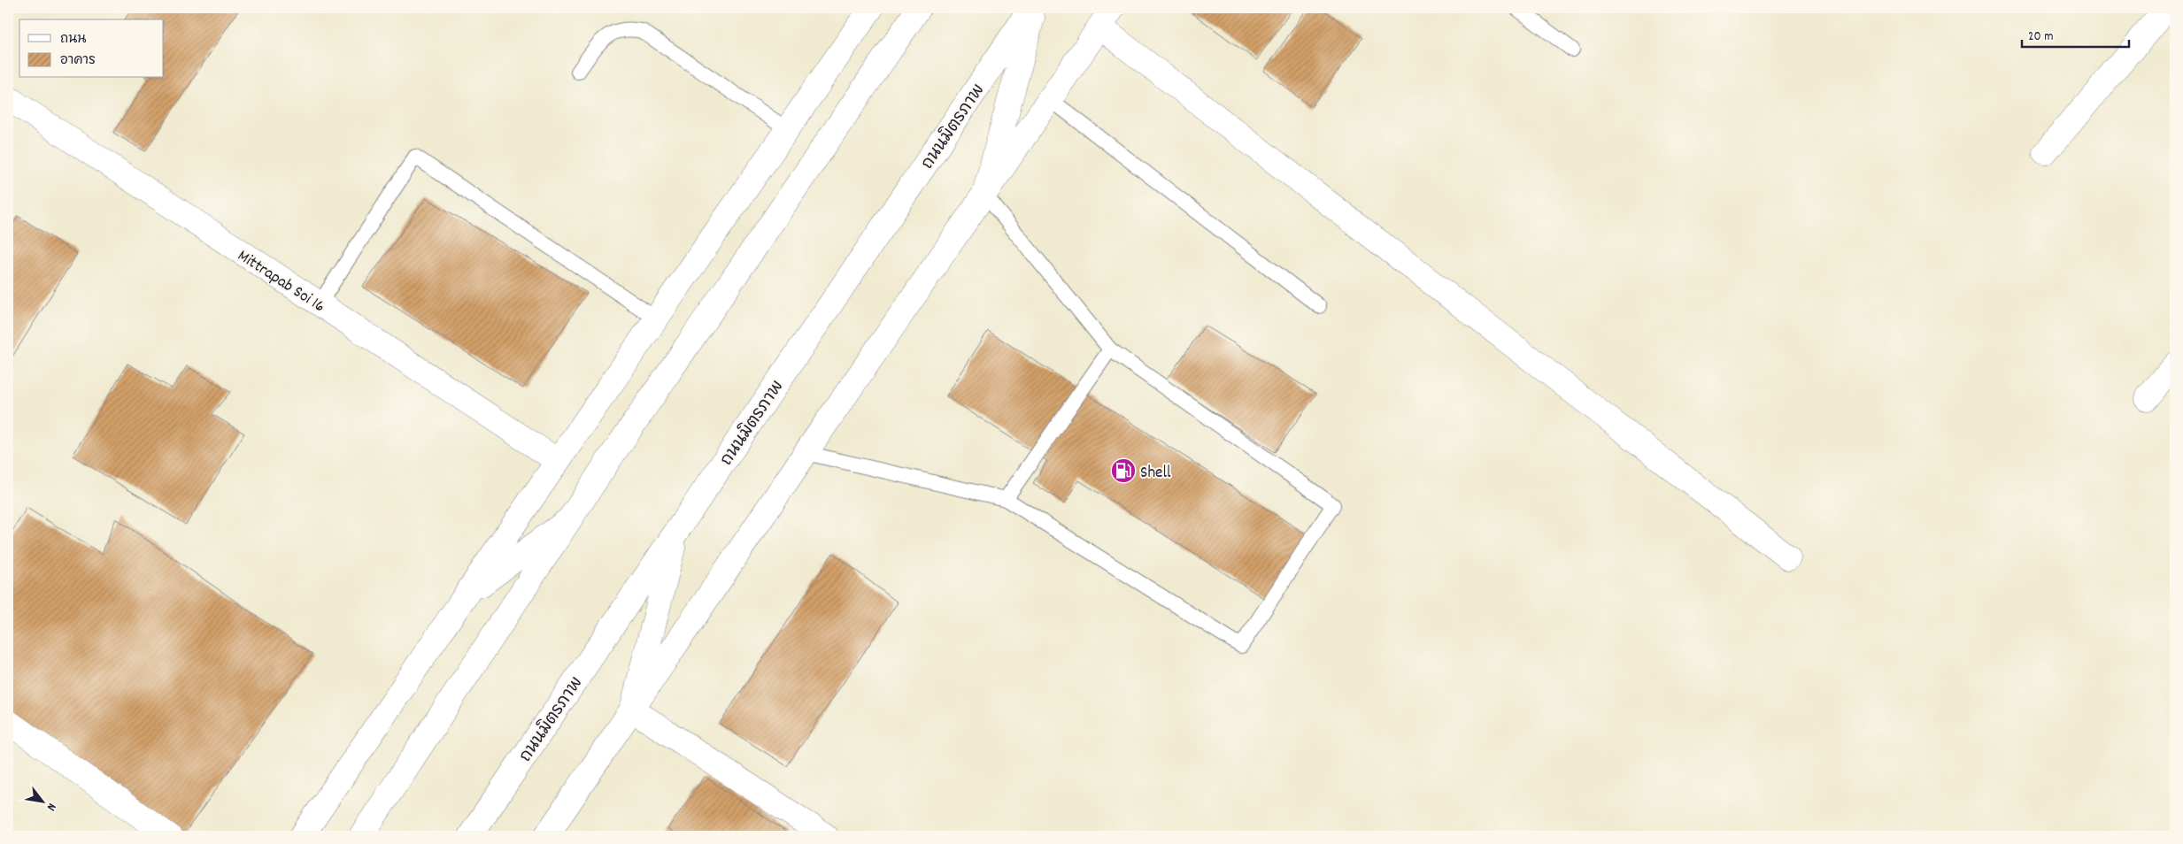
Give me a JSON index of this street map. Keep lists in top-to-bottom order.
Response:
{
  "streets": {
    "main road": ["ถนนมิตรภาพ", "Mittrapab Soi 16"]
  },
  "places": {
    "fuel station": ["Shell"]
  },
  "legend": ["ถนน", "อาคาร"],
  "scale_bar": "20 m",
  "north": "bottom right"
}
